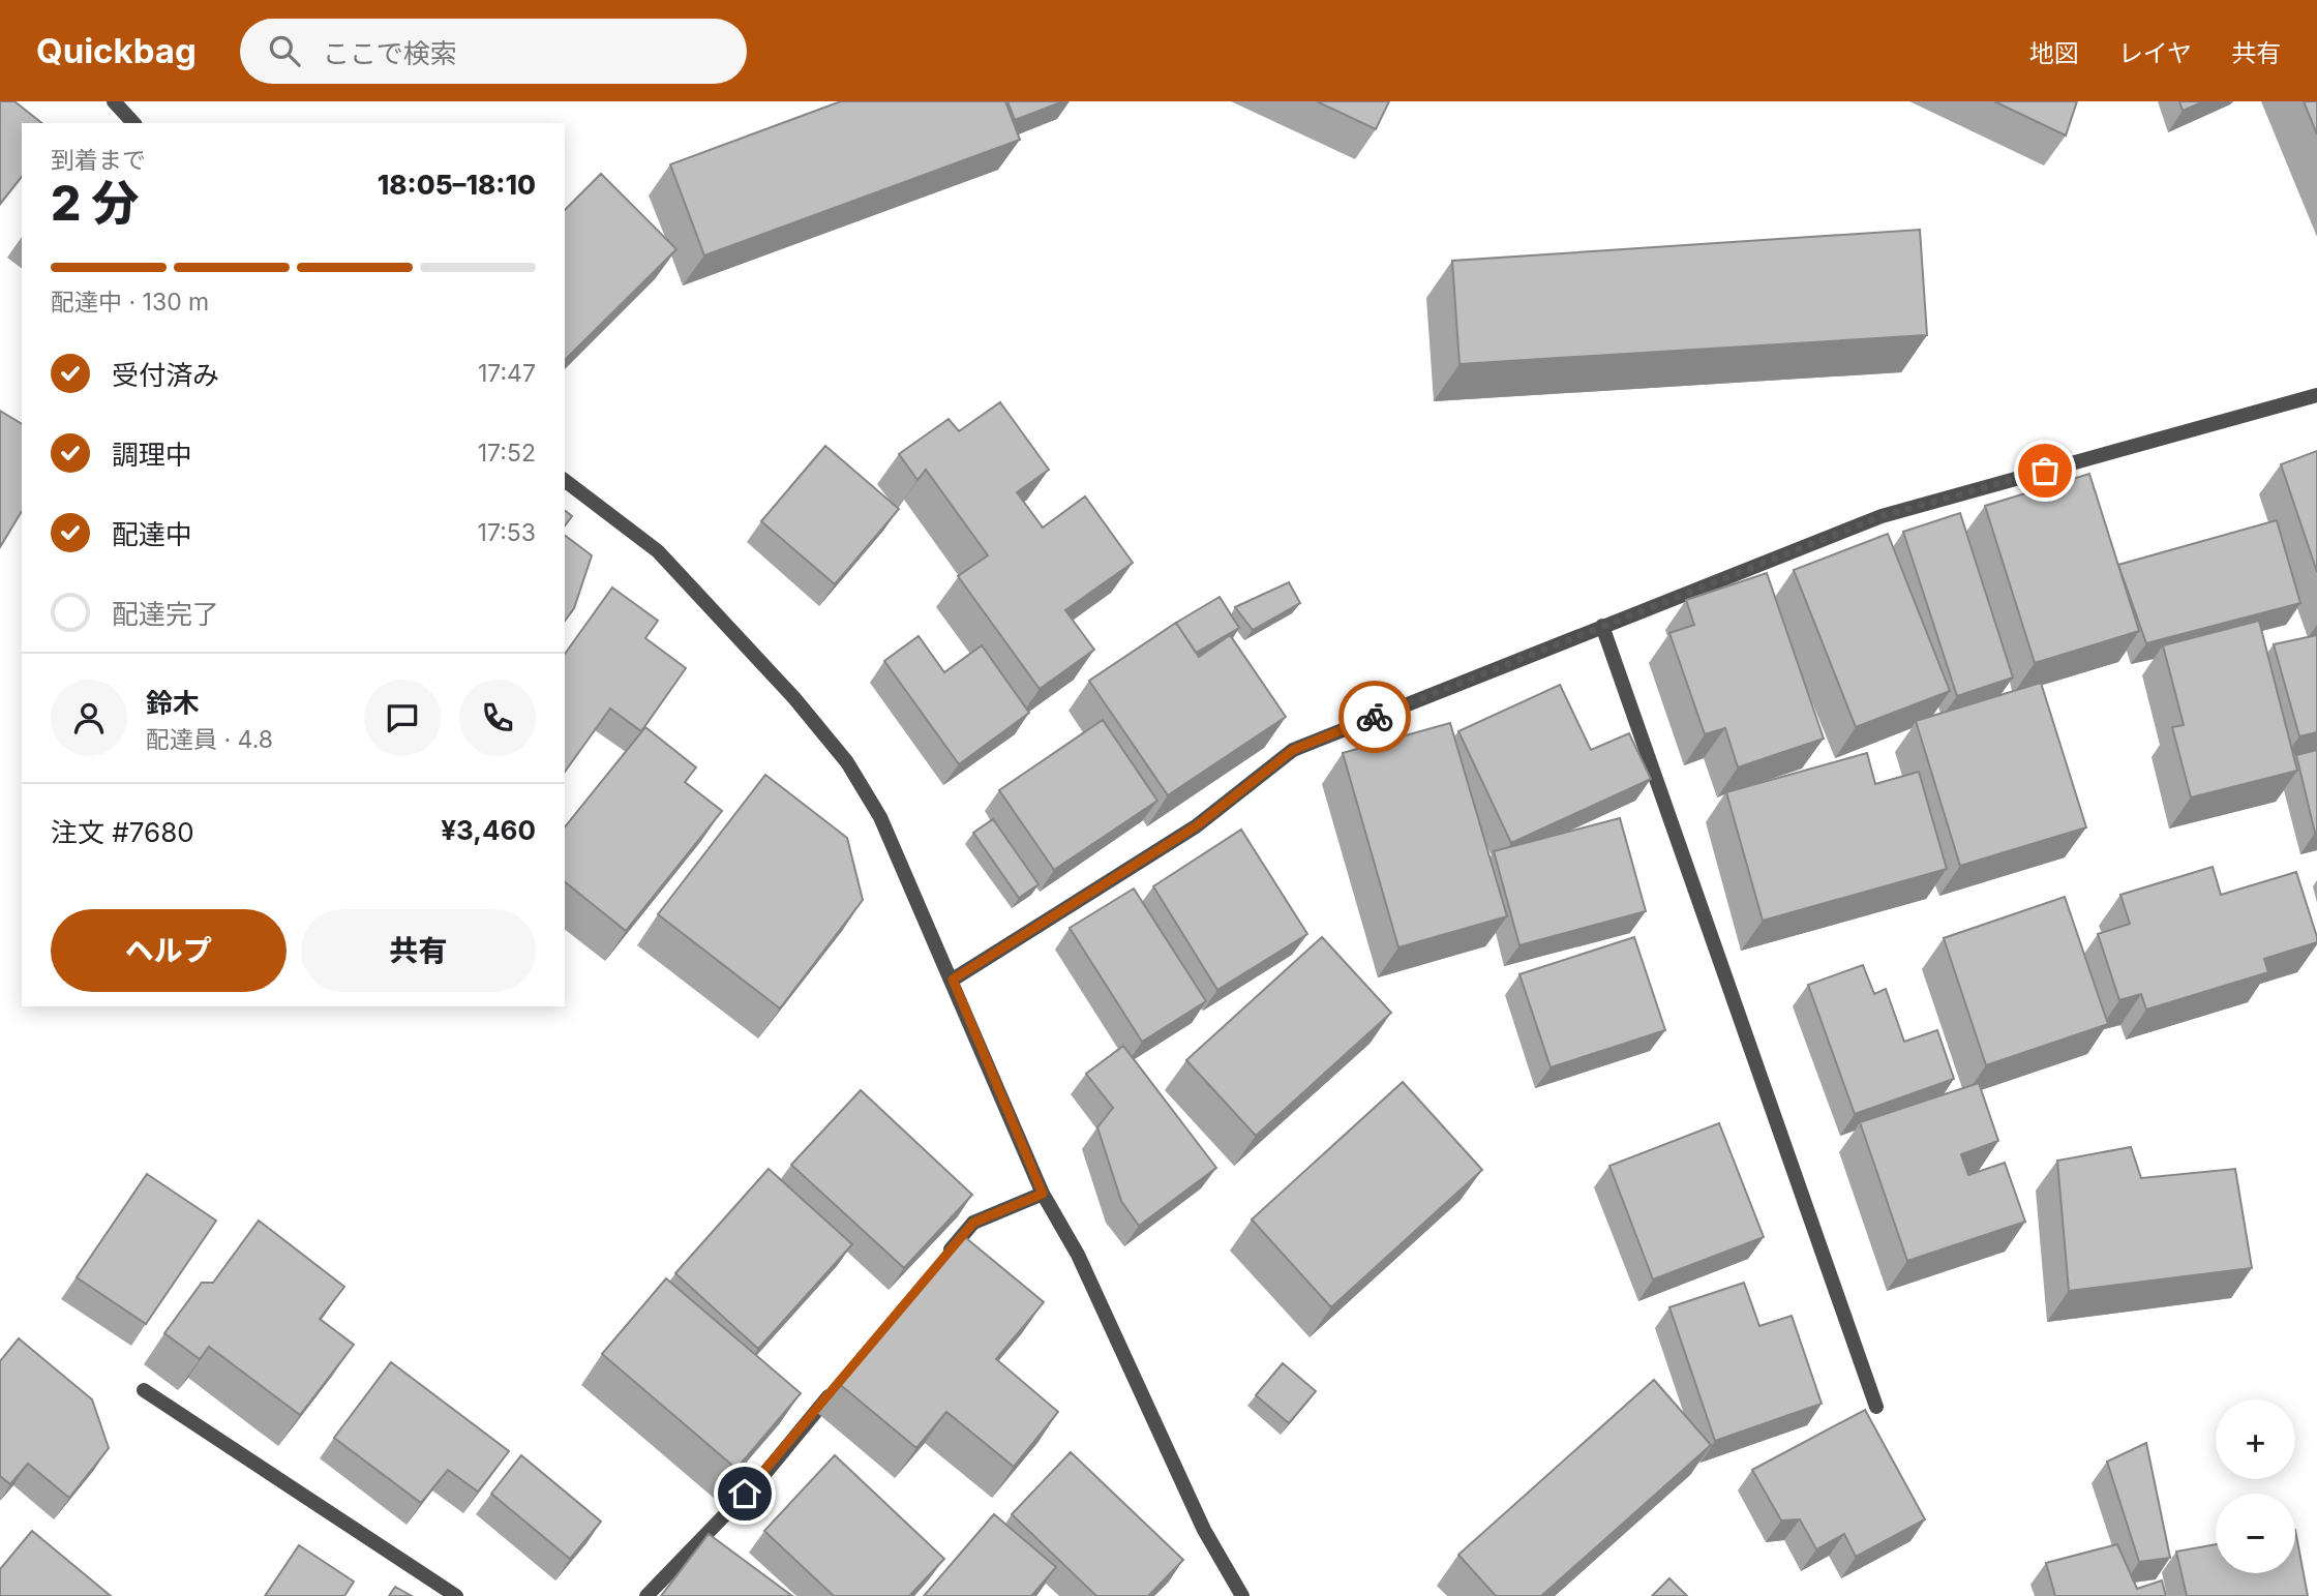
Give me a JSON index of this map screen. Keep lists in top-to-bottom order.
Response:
{
  "page": {
    "header": "Quickbag",
    "search": "ここで検索",
    "nav": ["地図", "レイヤ", "共有"],
    "heading": ["2 分", "到着まで", "18:05–18:10"],
    "panel": [
      "鈴木",
      "配達員 · 4.8",
      "注文 #7680",
      "¥3,460"
    ],
    "bar": "配達中 · 130 m",
    "list": [
      ["受付済み", "17:47"],
      ["調理中", "17:52"],
      ["配達中", "17:53"],
      "配達完了"
    ],
    "buttons": ["ヘルプ", "共有"],
    "map_buttons": ["+", "−"]
  }
}
